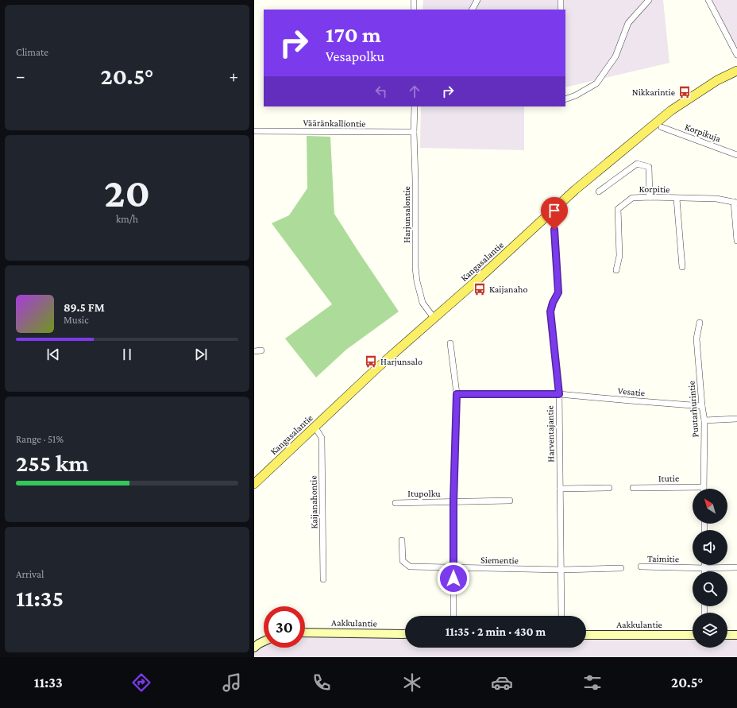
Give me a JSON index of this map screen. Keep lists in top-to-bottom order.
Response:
{
  "streets": {
    "main road": ["Kangasalantie"],
    "street": [
      "Vääränkalliontie",
      "Korpikuja",
      "Korpitie",
      "Harjunsalontie",
      "Vesatie",
      "Puutarhurintie",
      "Harventajantie",
      "Itutie",
      "Itupolku",
      "Kaijanahontie",
      "Taimitie",
      "Siementie",
      "Aakkulantie"
    ]
  },
  "crossings": [
    ["Vääränkalliontie", "Harjunsalontie"],
    ["Harjunsalontie", "Kangasalantie"],
    ["Kangasalantie", "Kaijanahontie"],
    ["Vesatie", "Puutarhurintie"],
    ["Vesatie", "Harventajantie"],
    ["Puutarhurintie", "Itutie"],
    ["Harventajantie", "Siementie"]
  ],
  "places": {
    "bus stop": ["Nikkarintie", "Kaijanaho", "Harjunsalo"]
  },
  "north": "top left",
  "page": {
    "tile": [
      "Climate",
      ["20", "km/h"],
      ["Range · 51%", "255 km"],
      ["Arrival", "11:35"]
    ],
    "turn": ["170 m", "Vesapolku"],
    "heat": ["−", "20.5°", "+"],
    "song": ["89.5 FM", "Music"],
    "limit": "30",
    "trip": "11:35 · 2 min · 430 m",
    "tabs": ["11:33", "20.5°"]
  }
}
